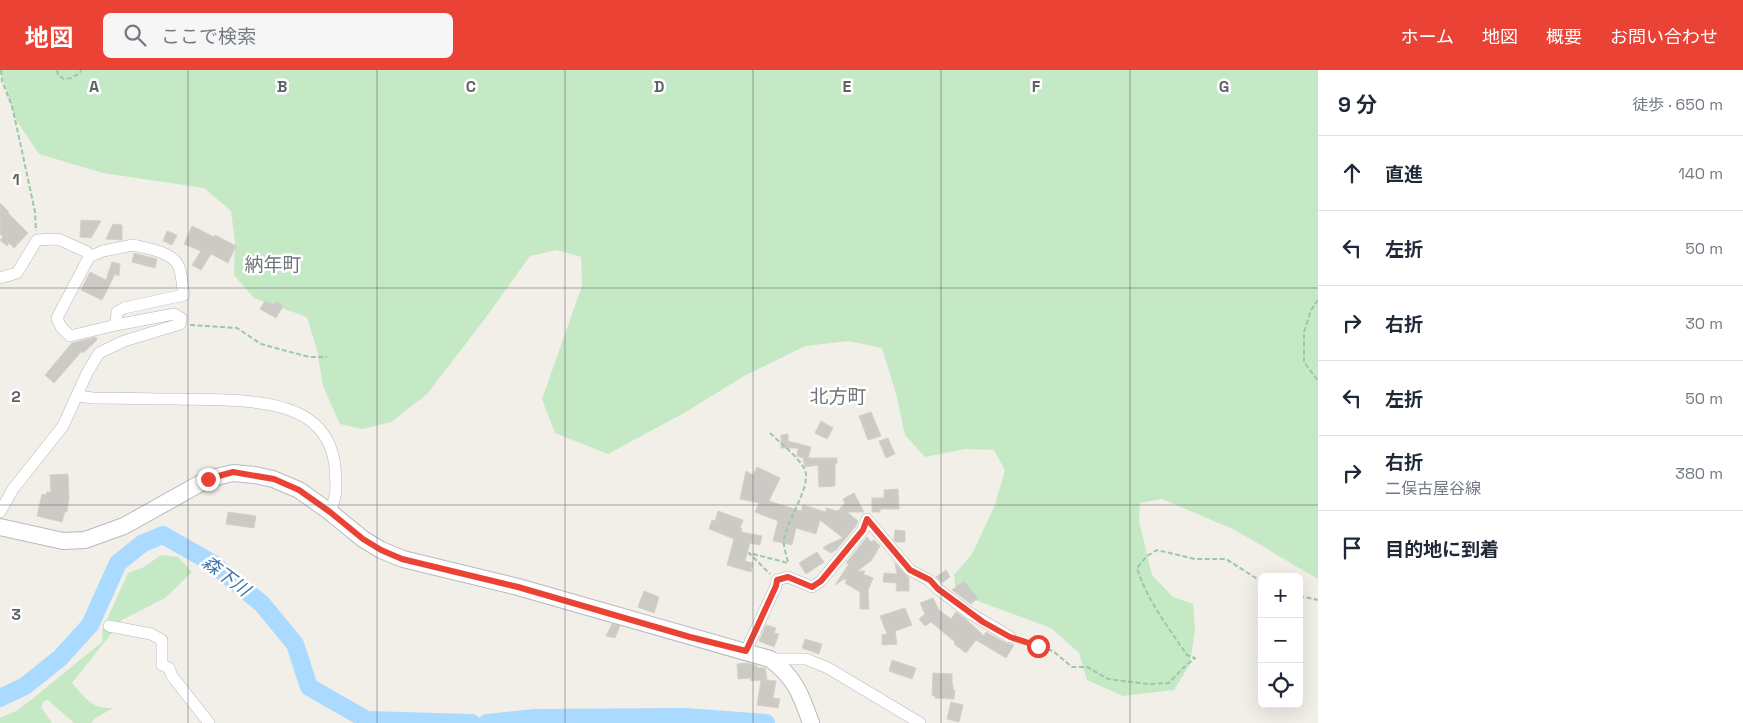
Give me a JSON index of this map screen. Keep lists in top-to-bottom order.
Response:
{
  "districts": ["納年町", "北方町"],
  "water": ["森下川"],
  "page": {
    "header": "地図",
    "search": "ここで検索",
    "nav": [
      "ホーム",
      "地図",
      "概要",
      "お問い合わせ"
    ],
    "heading": ["9 分", "徒歩 · 650 m"],
    "list": [
      ["直進", "140 m"],
      ["左折", "50 m"],
      ["右折", "30 m"],
      ["左折", "50 m"],
      ["右折", "二俣古屋谷線", "380 m"],
      "目的地に到着"
    ],
    "map_buttons": ["+", "−"]
  },
  "grid": {
    "columns": [
      "A",
      "B",
      "C",
      "D",
      "E",
      "F",
      "G"
    ],
    "rows": ["1", "2", "3"]
  }
}
